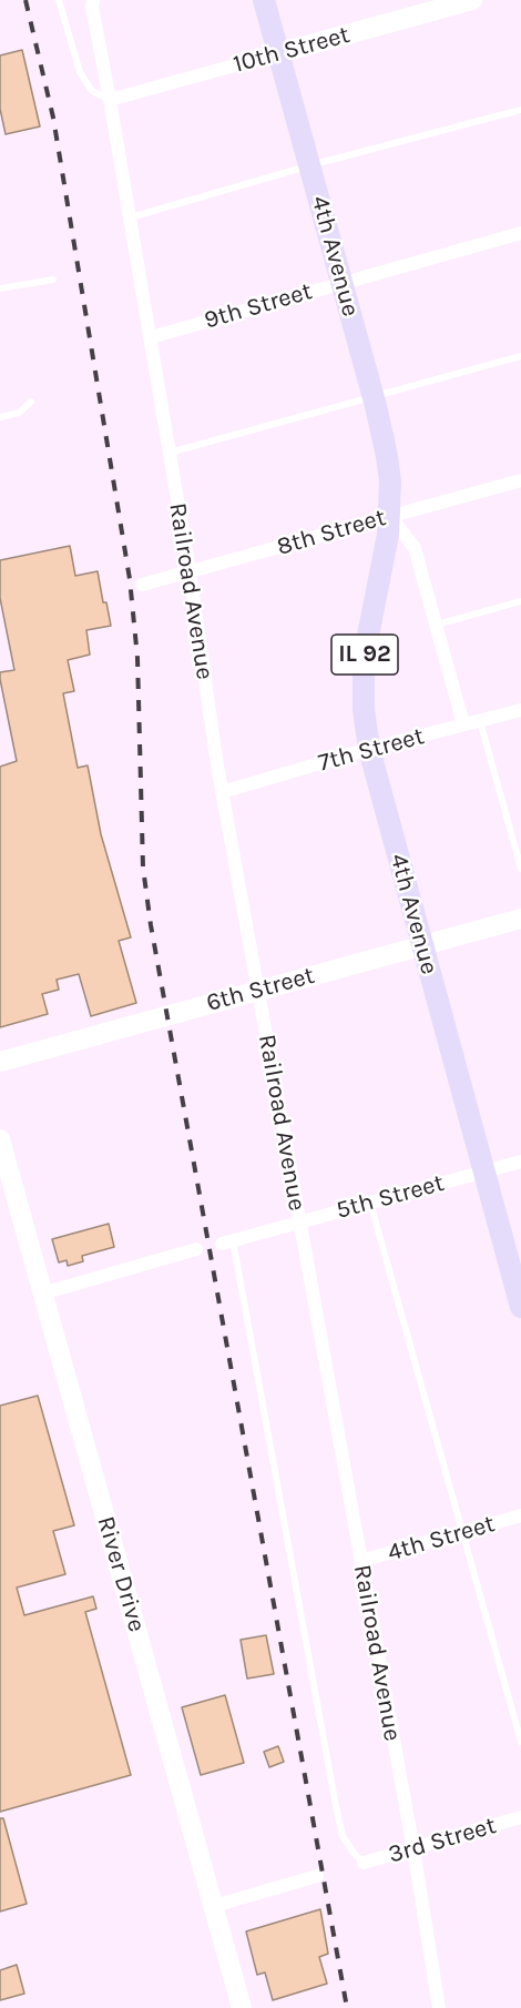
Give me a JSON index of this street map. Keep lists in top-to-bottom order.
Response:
{
  "streets": {
    "main road": [
      "10th Street",
      "4th Avenue",
      "IL 92",
      "6th Street",
      "River Drive"
    ],
    "street": [
      "9th Street",
      "8th Street",
      "Railroad Avenue",
      "7th Street",
      "5th Street",
      "4th Street",
      "3rd Street"
    ]
  },
  "crossings": [
    ["10th Street", "4th Avenue"],
    ["10th Street", "Railroad Avenue"],
    ["4th Avenue", "9th Street"],
    ["4th Avenue", "8th Street"],
    ["4th Avenue", "7th Street"],
    ["4th Avenue", "6th Street"],
    ["4th Avenue", "5th Street"],
    ["9th Street", "Railroad Avenue"],
    ["8th Street", "Railroad Avenue"],
    ["Railroad Avenue", "7th Street"],
    ["Railroad Avenue", "6th Street"],
    ["Railroad Avenue", "5th Street"],
    ["Railroad Avenue", "4th Street"],
    ["Railroad Avenue", "3rd Street"]
  ]
}
